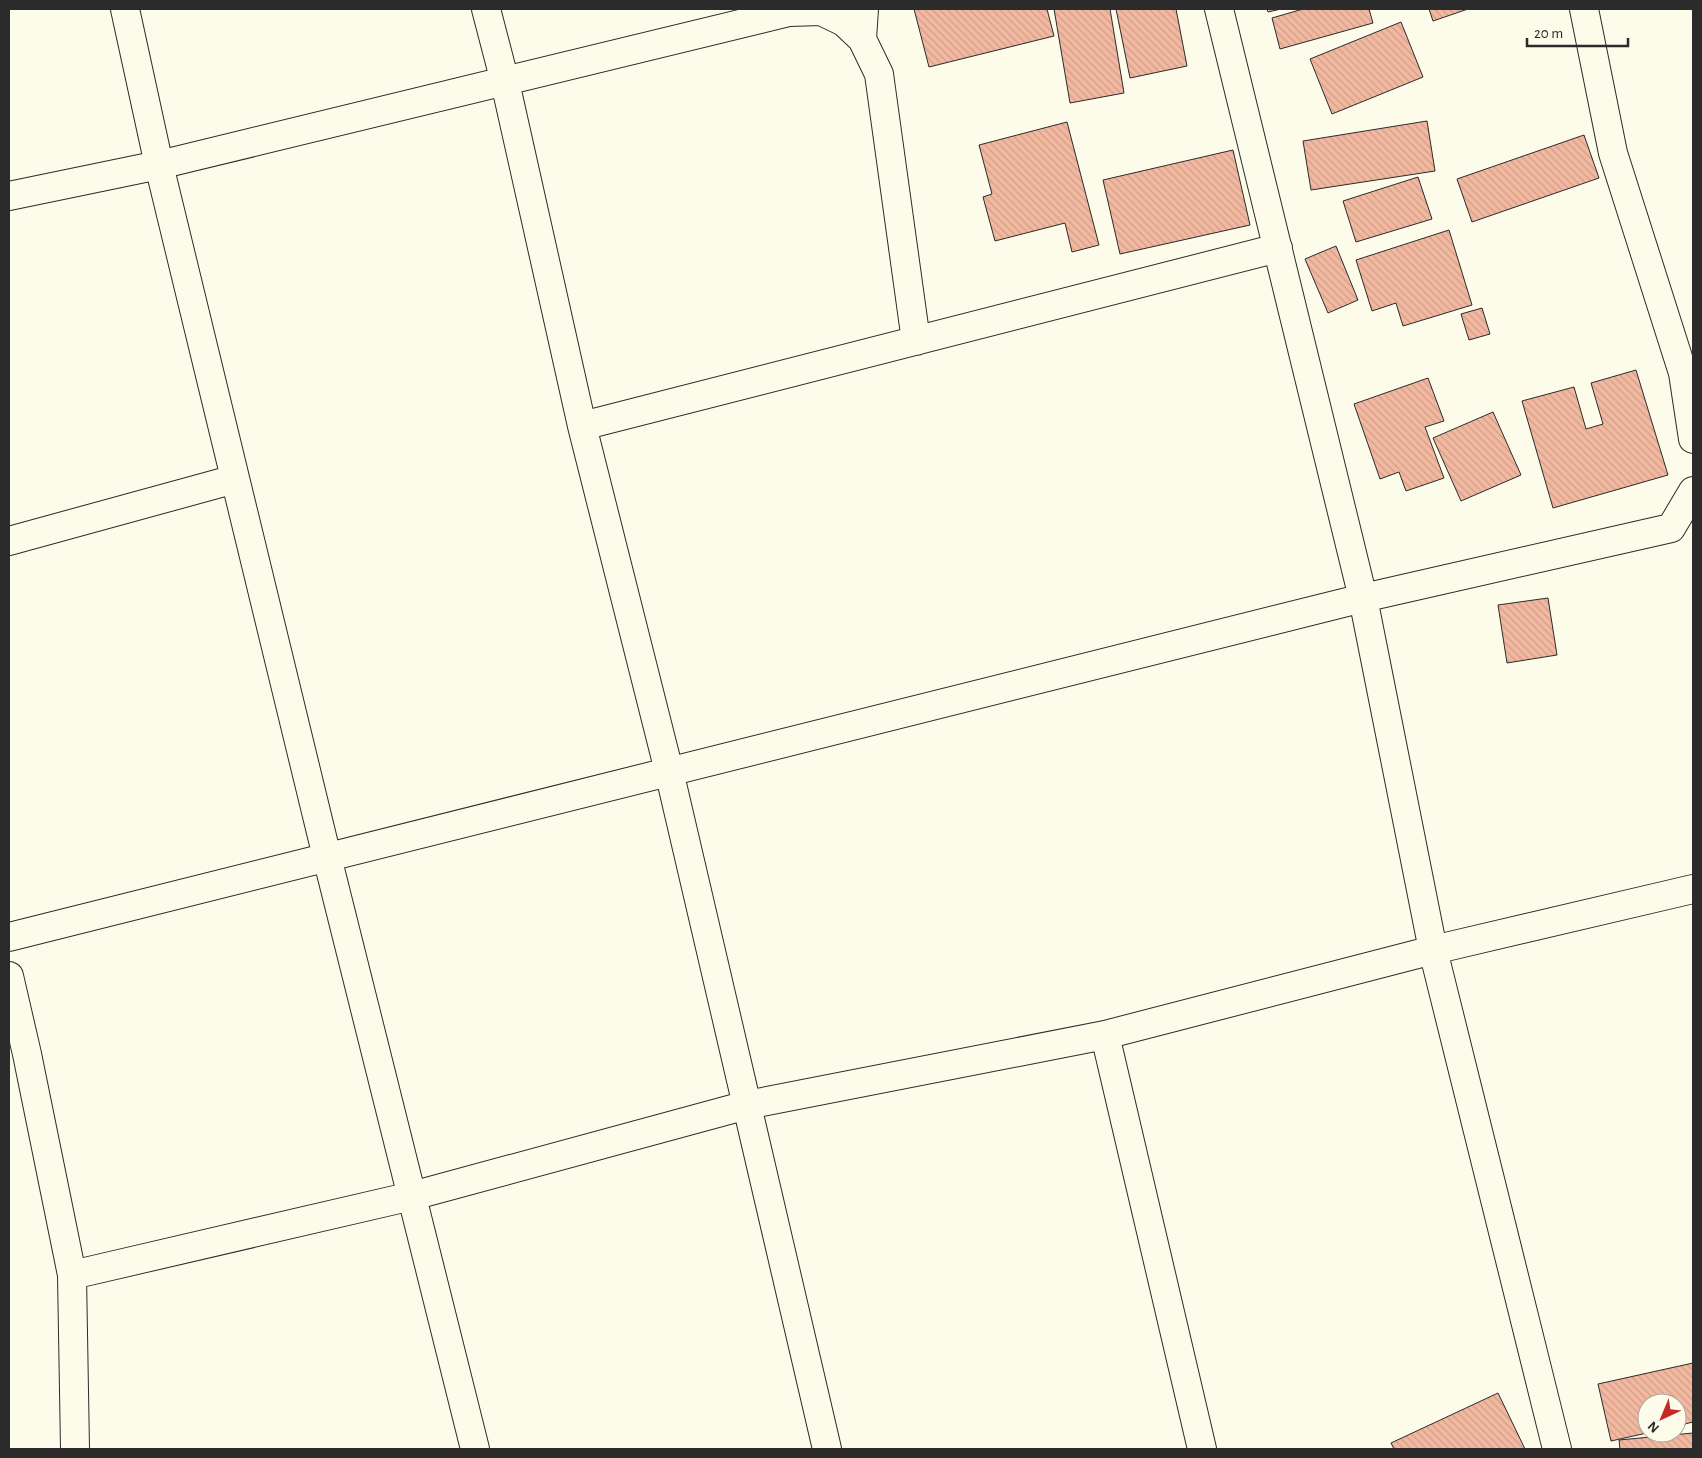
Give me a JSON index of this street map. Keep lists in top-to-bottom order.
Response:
{
  "scale_bar": "20 m",
  "north": "bottom left"
}
